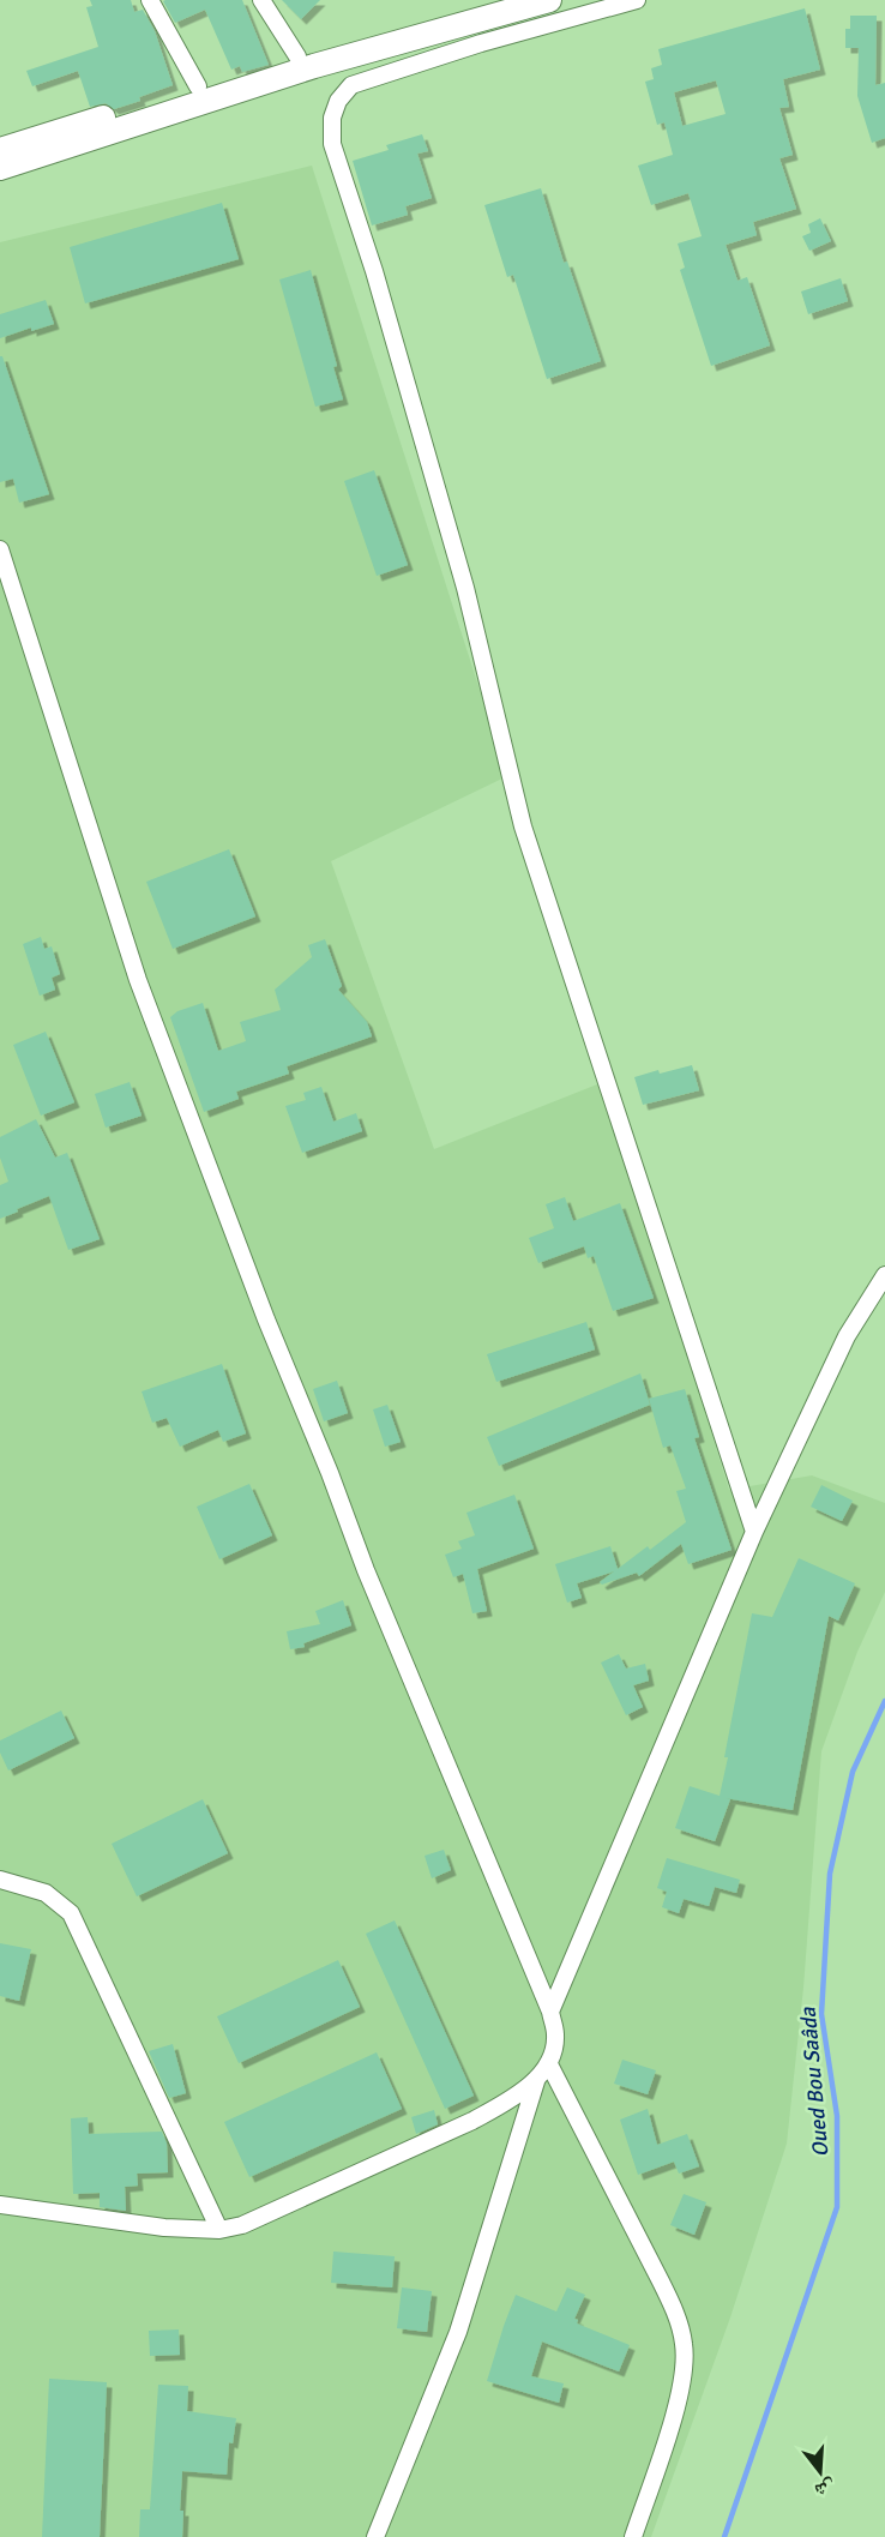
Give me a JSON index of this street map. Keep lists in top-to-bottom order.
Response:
{
  "water": ["Oued Bou Saâda"],
  "north": "bottom"
}
